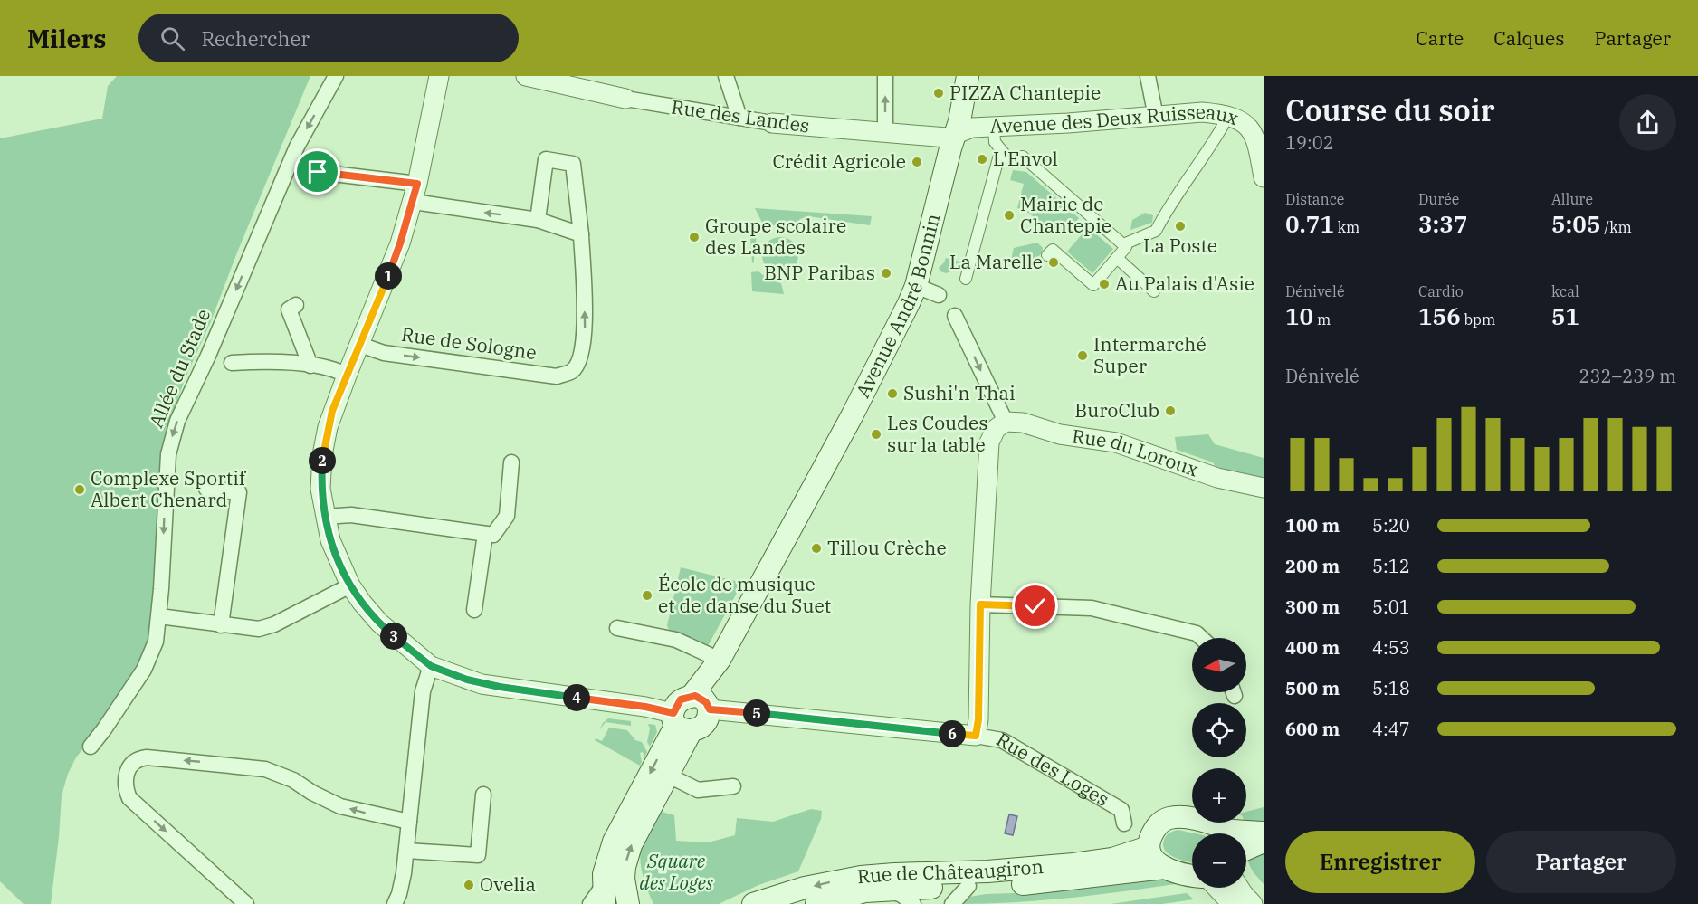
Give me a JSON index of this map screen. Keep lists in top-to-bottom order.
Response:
{
  "streets": {
    "main road": ["Avenue André Bonnin", "Rue de Châteaugiron"],
    "street": [
      "Rue des Landes",
      "Avenue des Deux Ruisseaux",
      "Rue de Sologne",
      "Allée du Stade",
      "Rue du Loroux",
      "Rue des Loges"
    ]
  },
  "crossings": [
    ["Rue des Landes", "Avenue des Deux Ruisseaux"],
    ["Rue des Landes", "Avenue André Bonnin"],
    ["Avenue des Deux Ruisseaux", "Avenue André Bonnin"]
  ],
  "parks": ["Square des Loges"],
  "places": [
    "PIZZA Chantepie",
    "L'Envol",
    "Crédit Agricole",
    "Mairie de Chantepie",
    "La Poste",
    "Groupe scolaire des Landes",
    "La Marelle",
    "BNP Paribas",
    "Au Palais d'Asie",
    "Intermarché Super",
    "Sushi'n Thai",
    "BuroClub",
    "Les Coudes sur la table",
    "Complexe Sportif Albert Chenard",
    "Tillou Crèche",
    "École de musique et de danse du Suet",
    "Ovelia"
  ],
  "north": "left",
  "page": {
    "header": "Milers",
    "search": "Rechercher",
    "nav": ["Carte", "Calques", "Partager"],
    "heading": ["Course du soir", "19:02"],
    "stats": [
      ["Distance", "0.71 km"],
      ["Durée", "3:37"],
      ["Allure", "5:05 /km"],
      ["Dénivelé", "10 m"],
      ["Cardio", "156 bpm"],
      ["kcal", "51"]
    ],
    "pins": [
      "1",
      "2",
      "3",
      "4",
      "5",
      "6"
    ],
    "chart": ["Dénivelé", "232–239 m"],
    "list": [
      {
        "name": "100 m",
        "note": "5:20"
      },
      {
        "name": "200 m",
        "note": "5:12"
      },
      {
        "name": "300 m",
        "note": "5:01"
      },
      {
        "name": "400 m",
        "note": "4:53"
      },
      {
        "name": "500 m",
        "note": "5:18"
      },
      {
        "name": "600 m",
        "note": "4:47"
      }
    ],
    "map_buttons": ["+", "−"],
    "buttons": ["Enregistrer", "Partager"]
  }
}
